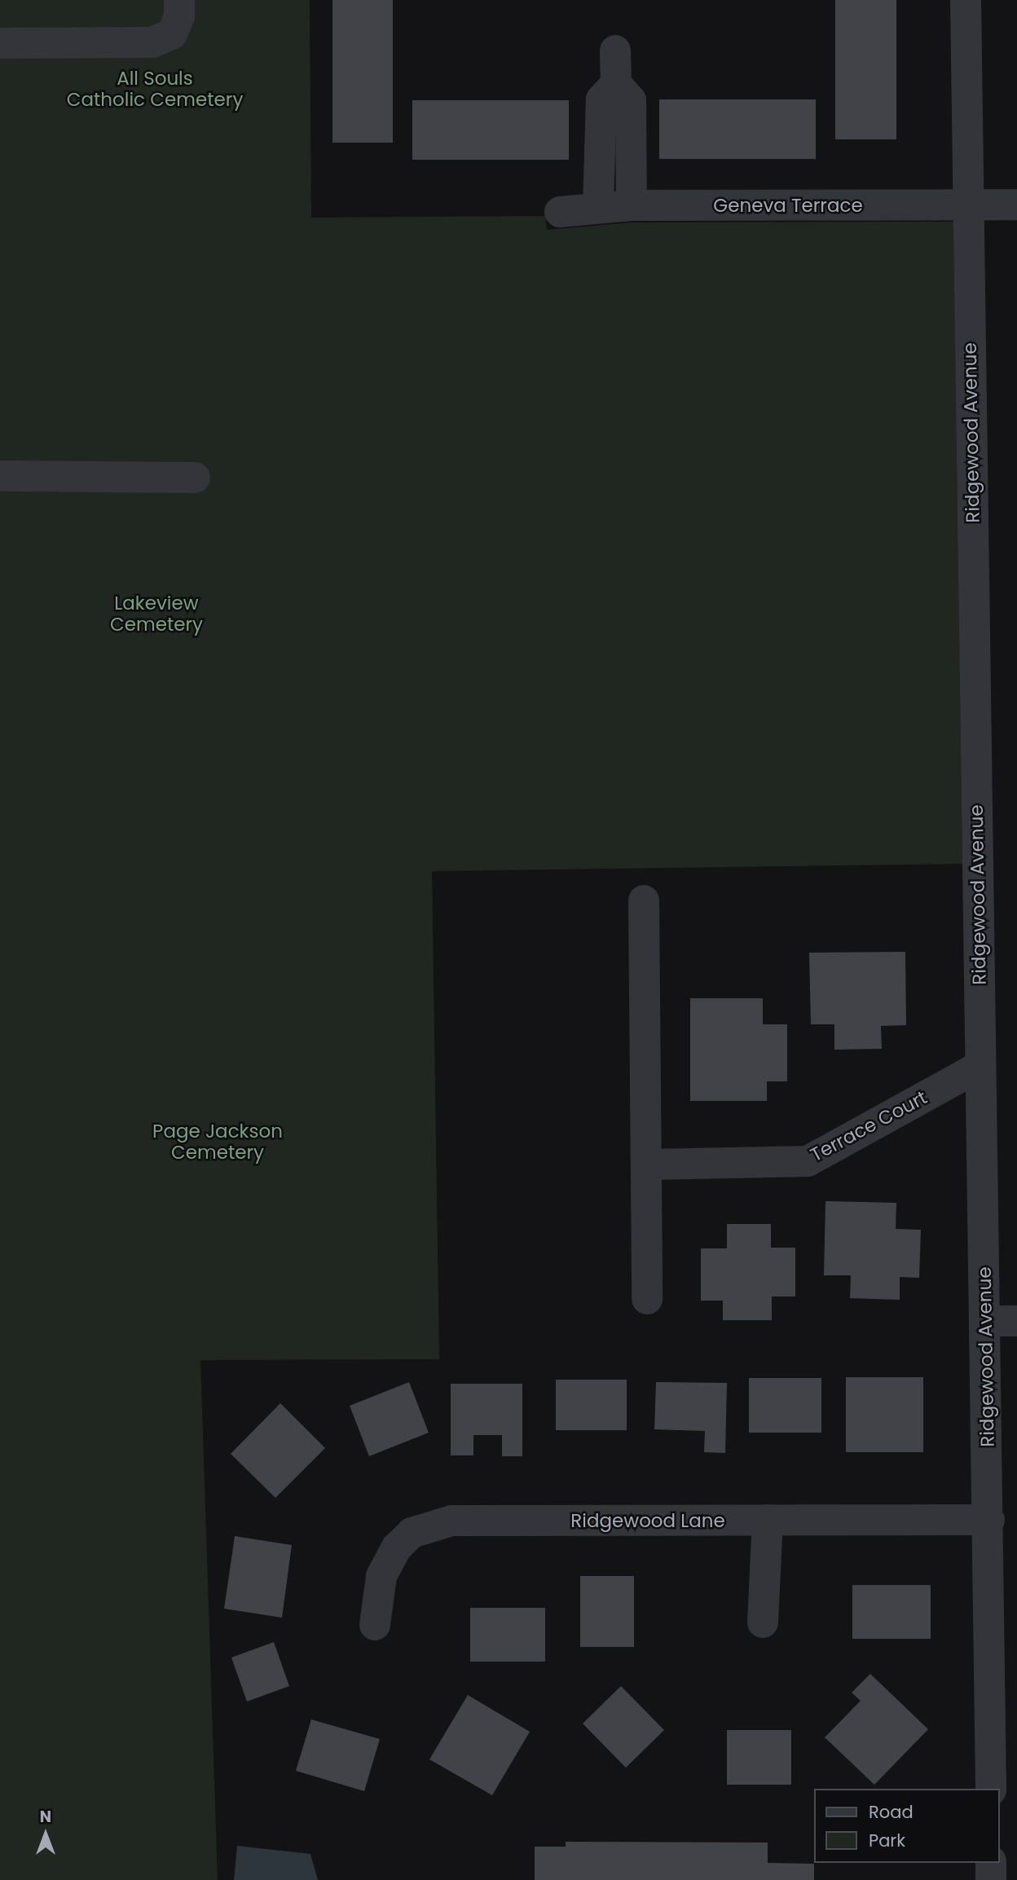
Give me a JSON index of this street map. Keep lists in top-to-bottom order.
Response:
{
  "streets": {
    "street": [
      "Geneva Terrace",
      "Ridgewood Avenue",
      "Terrace Court",
      "Ridgewood Lane"
    ]
  },
  "crossings": [
    ["Geneva Terrace", "Ridgewood Avenue"],
    ["Ridgewood Avenue", "Terrace Court"],
    ["Ridgewood Avenue", "Ridgewood Lane"]
  ],
  "parks": ["All Souls Catholic Cemetery", "Lakeview Cemetery", "Page Jackson Cemetery"],
  "legend": ["Road", "Park"],
  "north": "top"
}
